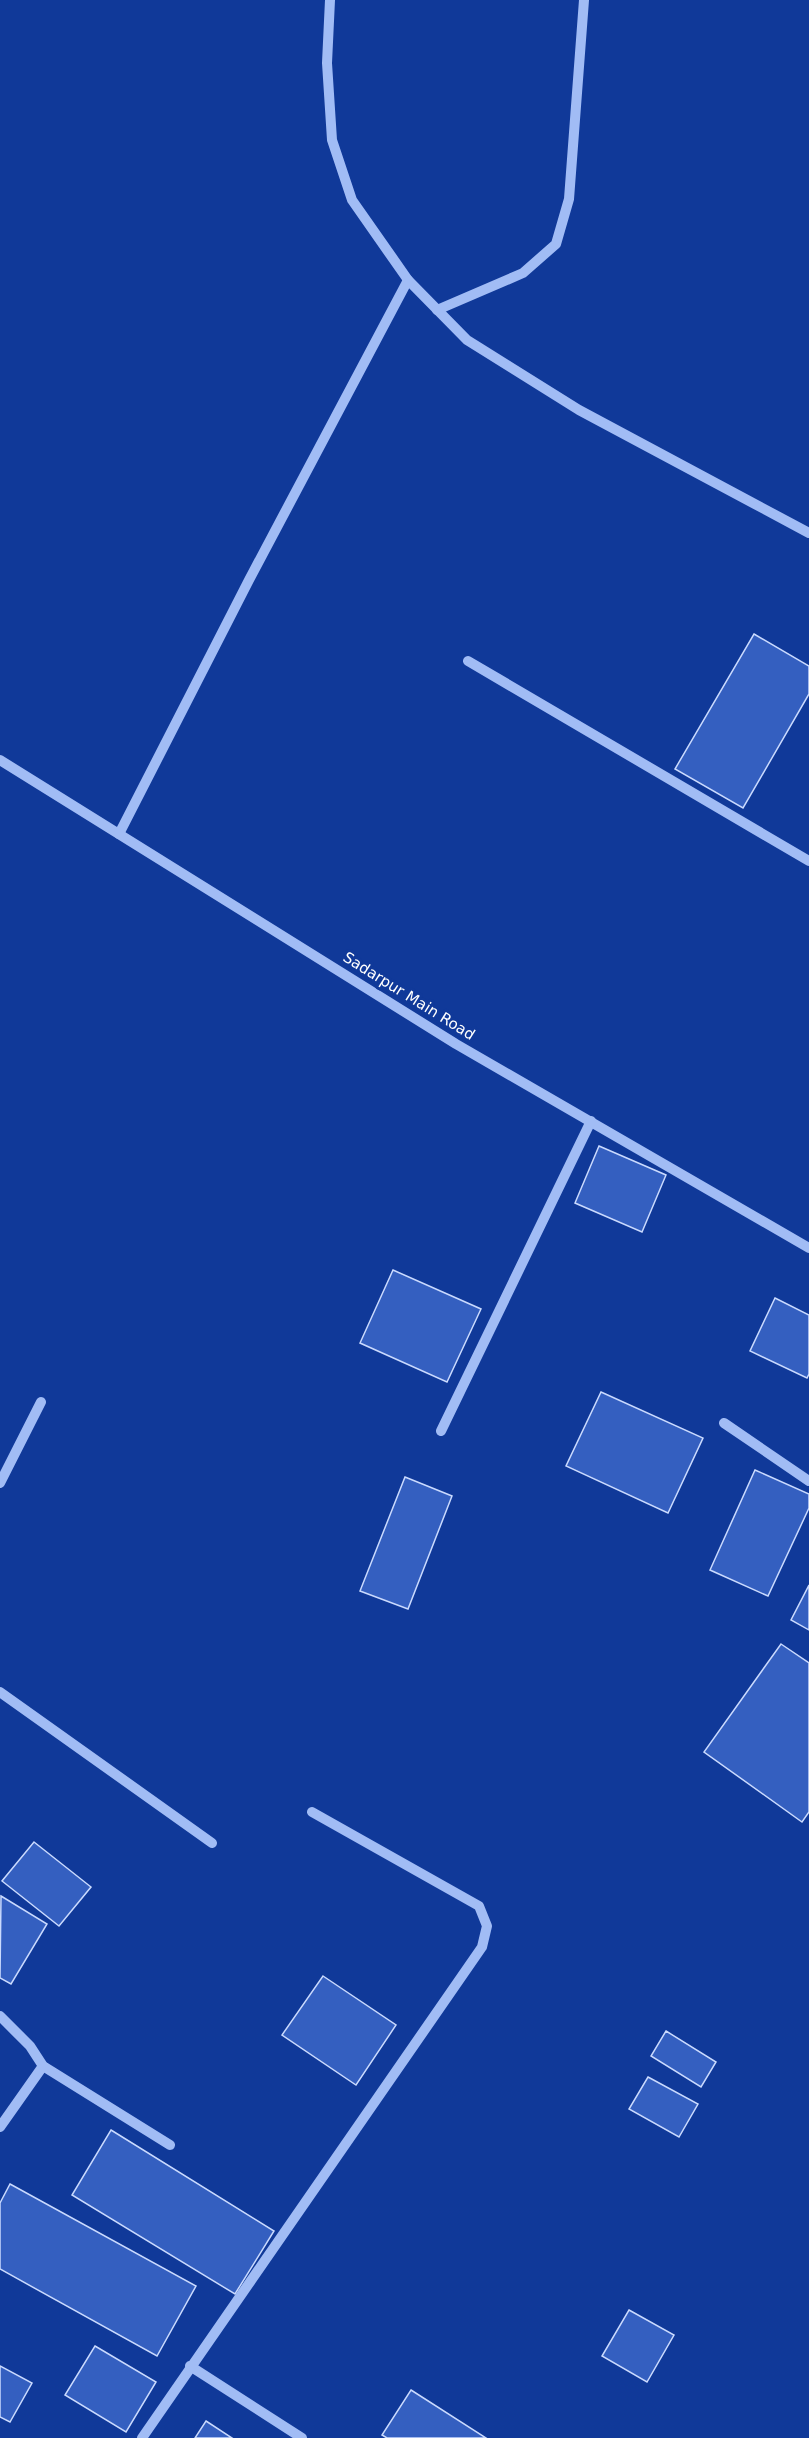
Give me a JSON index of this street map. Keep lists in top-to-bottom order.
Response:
{
  "streets": {
    "street": ["Sadarpur Main Road"]
  }
}
